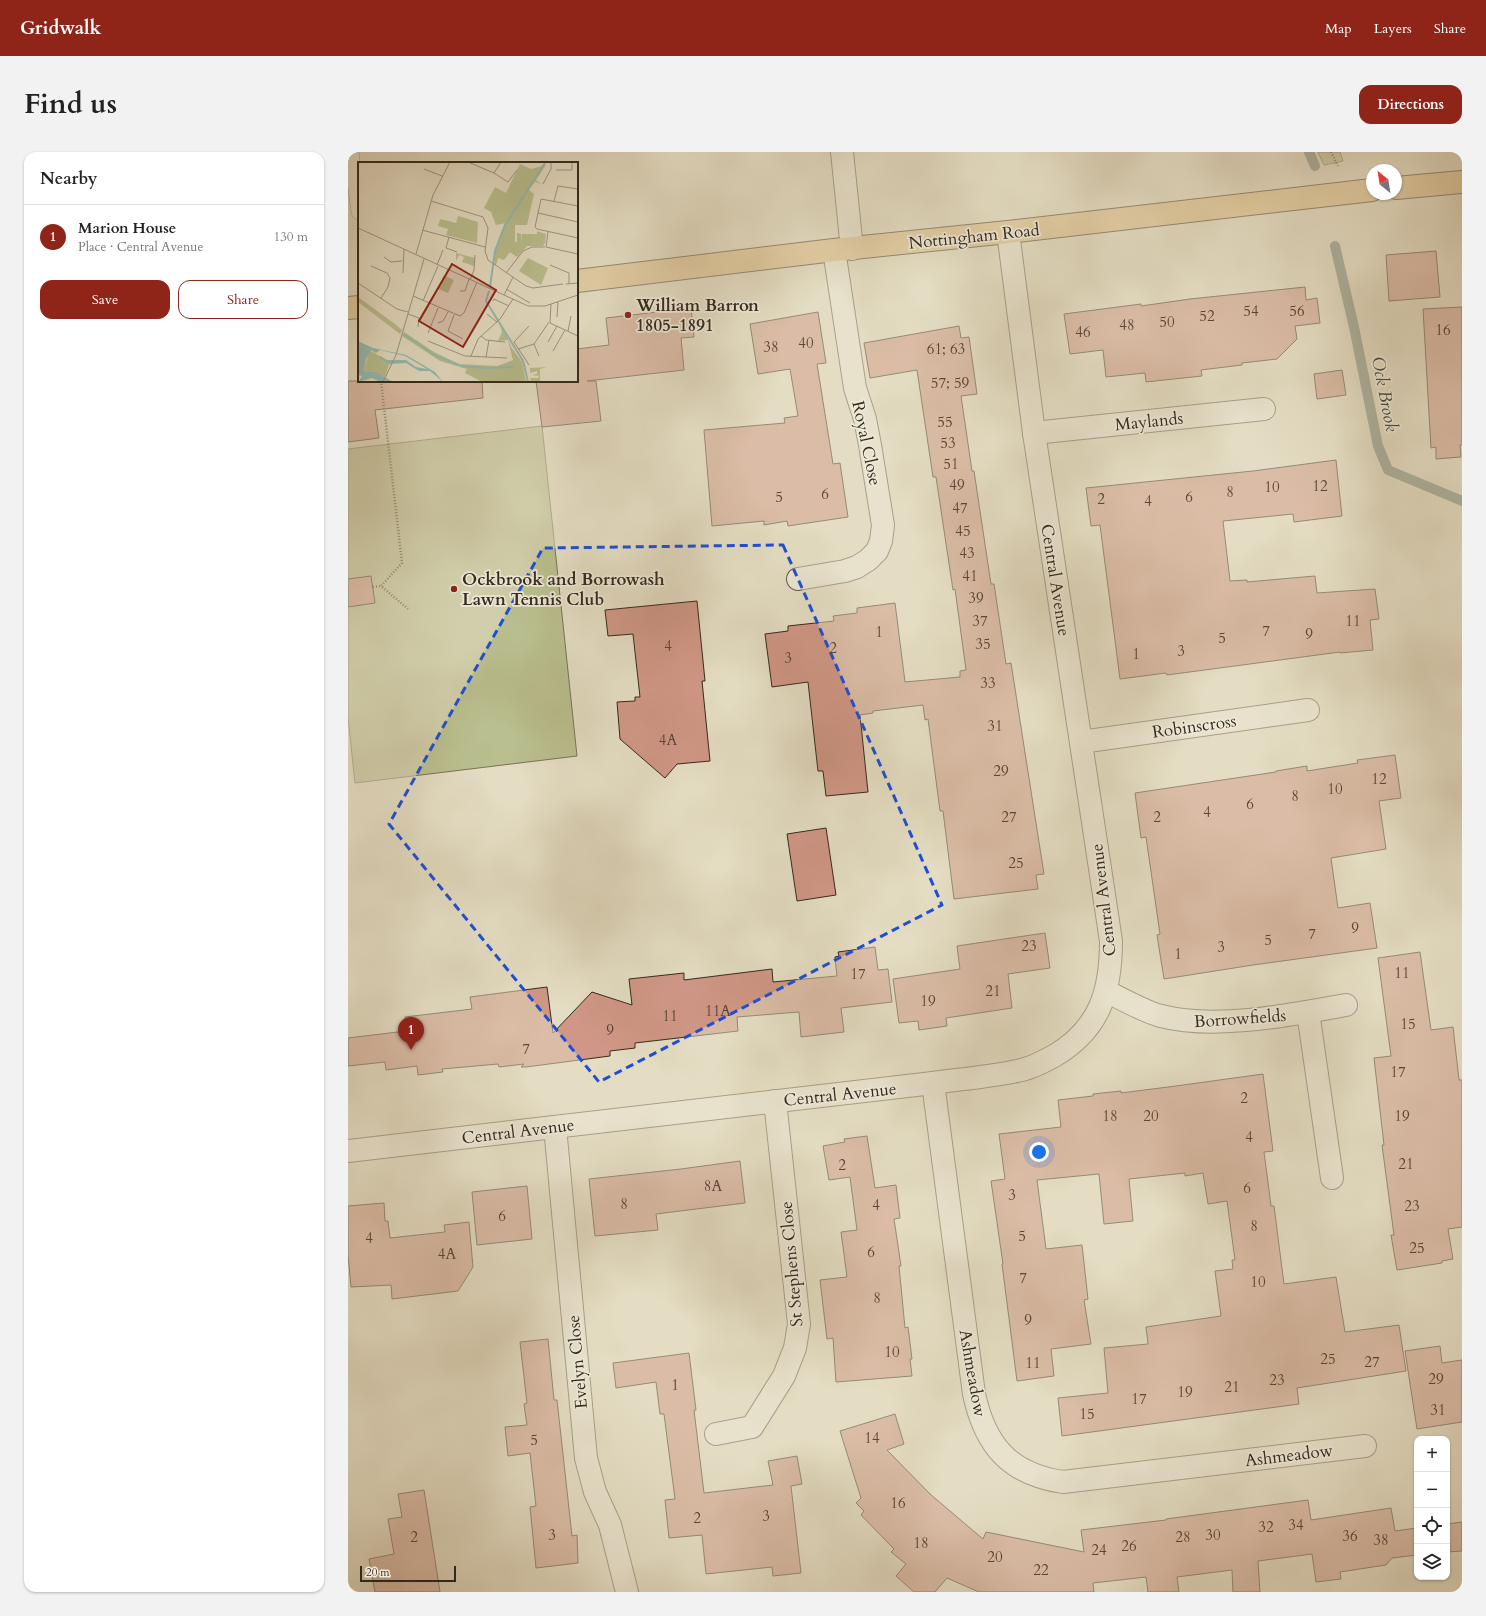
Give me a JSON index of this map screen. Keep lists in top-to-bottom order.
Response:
{
  "streets": {
    "main road": ["Nottingham Road"],
    "street": [
      "Maylands",
      "Royal Close",
      "Central Avenue",
      "Robinscross",
      "Borrowfields",
      "St Stephens Close",
      "Evelyn Close",
      "Ashmeadow"
    ]
  },
  "crossings": [
    ["Nottingham Road", "Royal Close"],
    ["Nottingham Road", "Central Avenue"],
    ["Maylands", "Central Avenue"],
    ["Central Avenue", "Robinscross"],
    ["Central Avenue", "Borrowfields"],
    ["Central Avenue", "St Stephens Close"],
    ["Central Avenue", "Evelyn Close"],
    ["Central Avenue", "Ashmeadow"]
  ],
  "water": ["Ock Brook"],
  "places": ["William Barron 1805-1891", "Ockbrook and Borrowash Lawn Tennis Club"],
  "house_numbers": [
    "54",
    "56",
    "52",
    "50",
    "48",
    "16",
    "46",
    "40",
    "38",
    "61; 63",
    "57; 59",
    "55",
    "53",
    "51",
    "49",
    "12",
    "10",
    "8",
    "6",
    "5",
    "6",
    "2",
    "4",
    "47",
    "45",
    "43",
    "41",
    "39",
    "37",
    "11",
    "7",
    "1",
    "9",
    "5",
    "35",
    "4",
    "2",
    "3",
    "1",
    "3",
    "33",
    "31",
    "4A",
    "29",
    "12",
    "10",
    "8",
    "6",
    "4",
    "27",
    "2",
    "25",
    "9",
    "7",
    "5",
    "23",
    "3",
    "1",
    "11",
    "17",
    "21",
    "19",
    "11A",
    "11",
    "15",
    "9",
    "7",
    "17",
    "2",
    "18",
    "20",
    "19",
    "4",
    "21",
    "2",
    "8A",
    "6",
    "3",
    "8",
    "4",
    "23",
    "6",
    "8",
    "5",
    "4",
    "25",
    "6",
    "4A",
    "7",
    "10",
    "8",
    "9",
    "10",
    "25",
    "27",
    "11",
    "29",
    "23",
    "1",
    "21",
    "19",
    "17",
    "31",
    "15",
    "14",
    "5",
    "16",
    "3",
    "2",
    "34",
    "32",
    "3",
    "30",
    "36",
    "2",
    "28",
    "38",
    "18",
    "26",
    "24",
    "20",
    "22"
  ],
  "scale_bar": "20 m",
  "north": "top left",
  "page": {
    "header": "Gridwalk",
    "nav": ["Map", "Layers", "Share"],
    "title": "Find us",
    "buttons": [
      "Directions",
      ["Save", "Share"]
    ],
    "heading": "Nearby",
    "list": [
      {
        "mark": "1",
        "name": "Marion House",
        "note": "Place · Central Avenue",
        "value": "130 m"
      }
    ],
    "pins": "1",
    "map_buttons": ["+", "−"],
    "scale": "20 m"
  }
}
